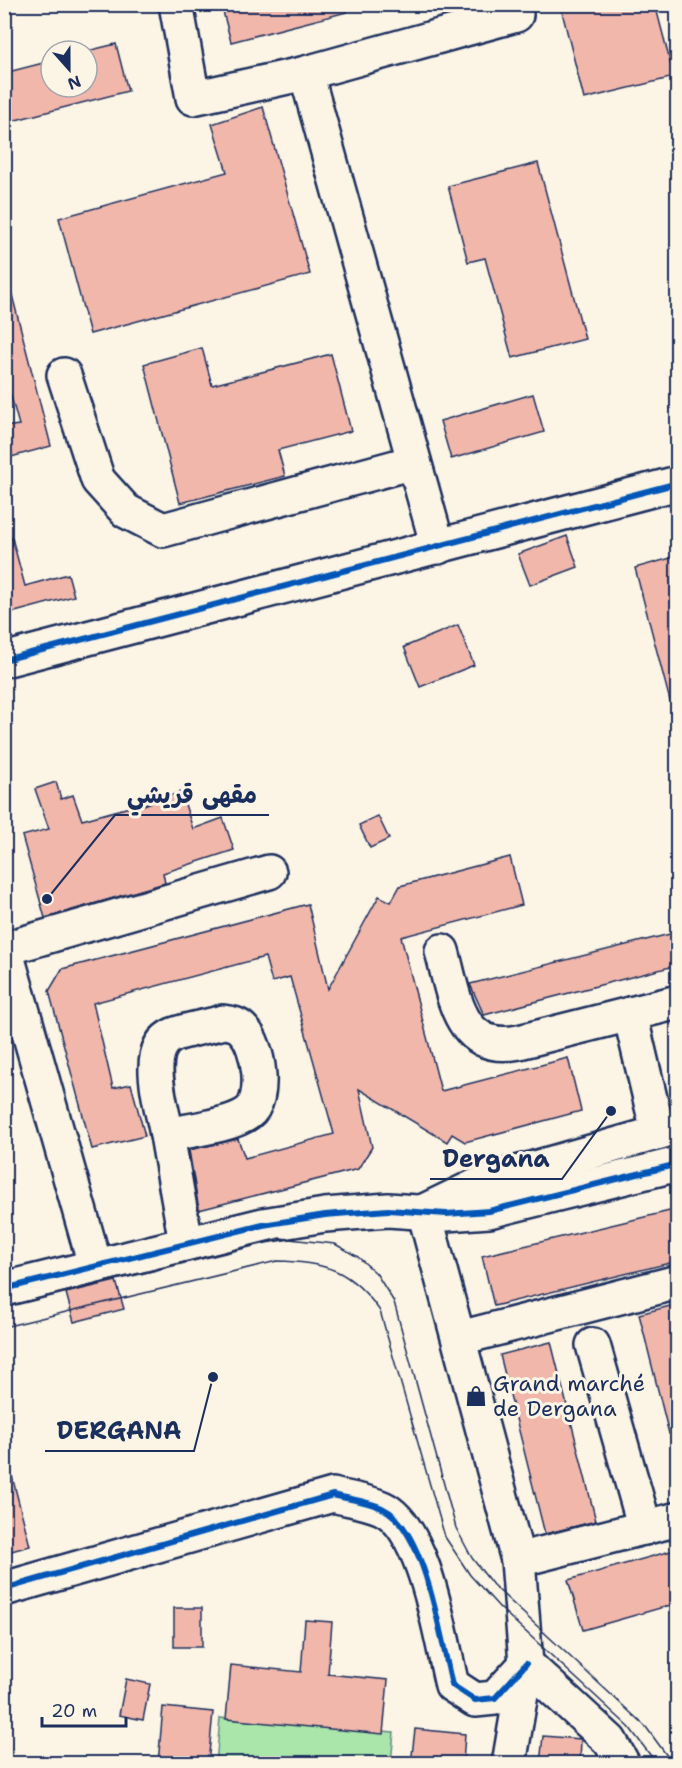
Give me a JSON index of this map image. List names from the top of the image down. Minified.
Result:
{"places":{"other":["مقهى قريشي","Dergana","DERGANA"],"shop":["Grand marché de Dergana"]},"scale_bar":"20 m","north":"bottom"}
